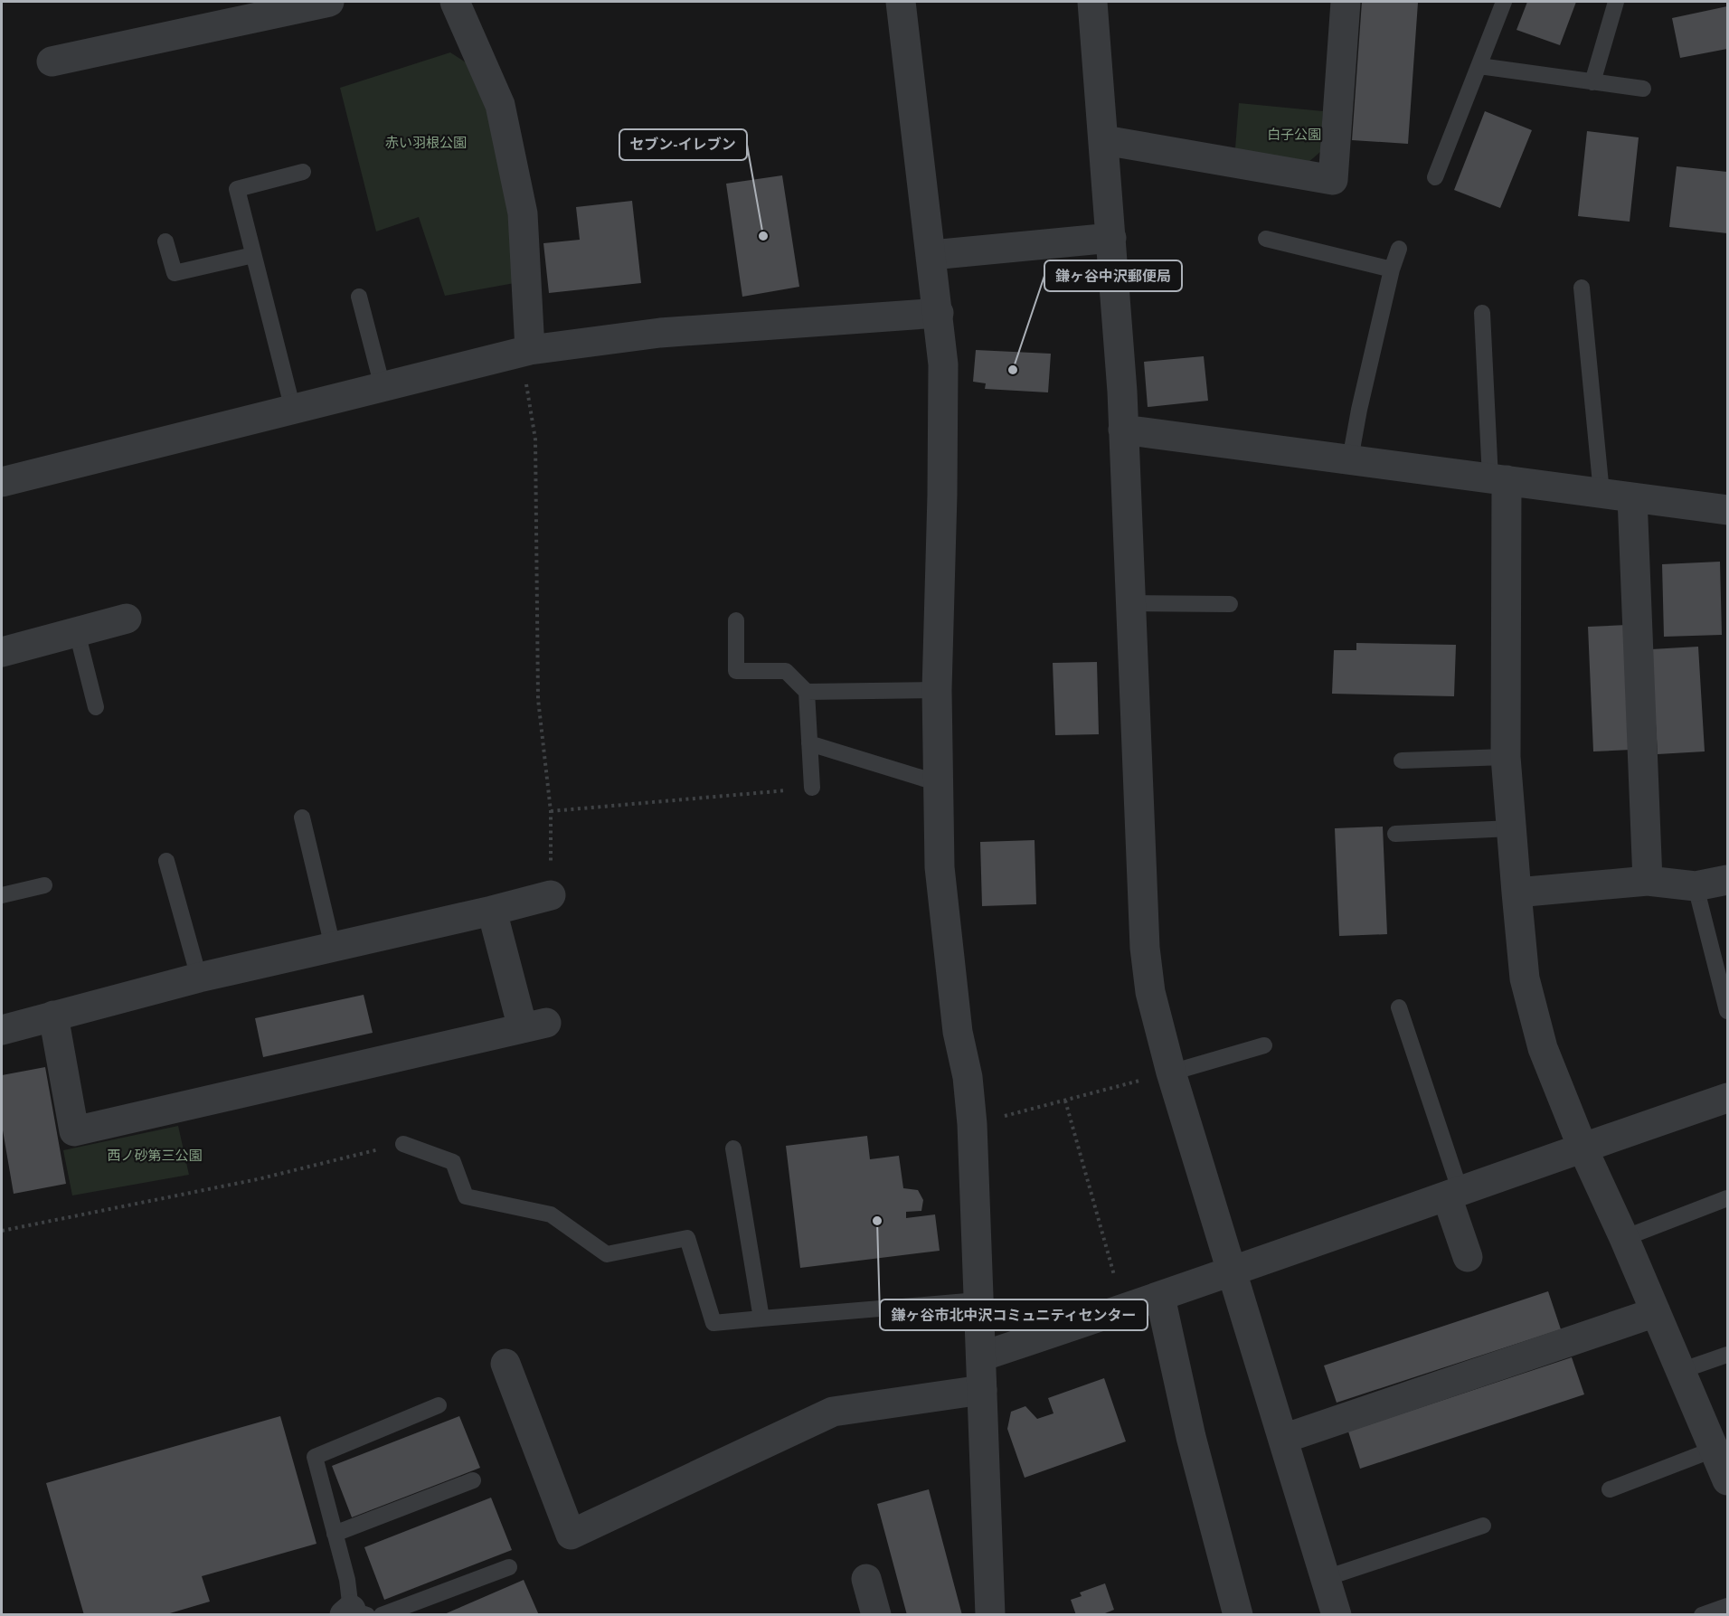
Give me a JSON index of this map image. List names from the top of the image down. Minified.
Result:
{"parks":["白子公園","赤い羽根公園","西ノ砂第三公園"],"places":["セブン-イレブン","鎌ヶ谷中沢郵便局","鎌ヶ谷市北中沢コミュニティセンター"]}
